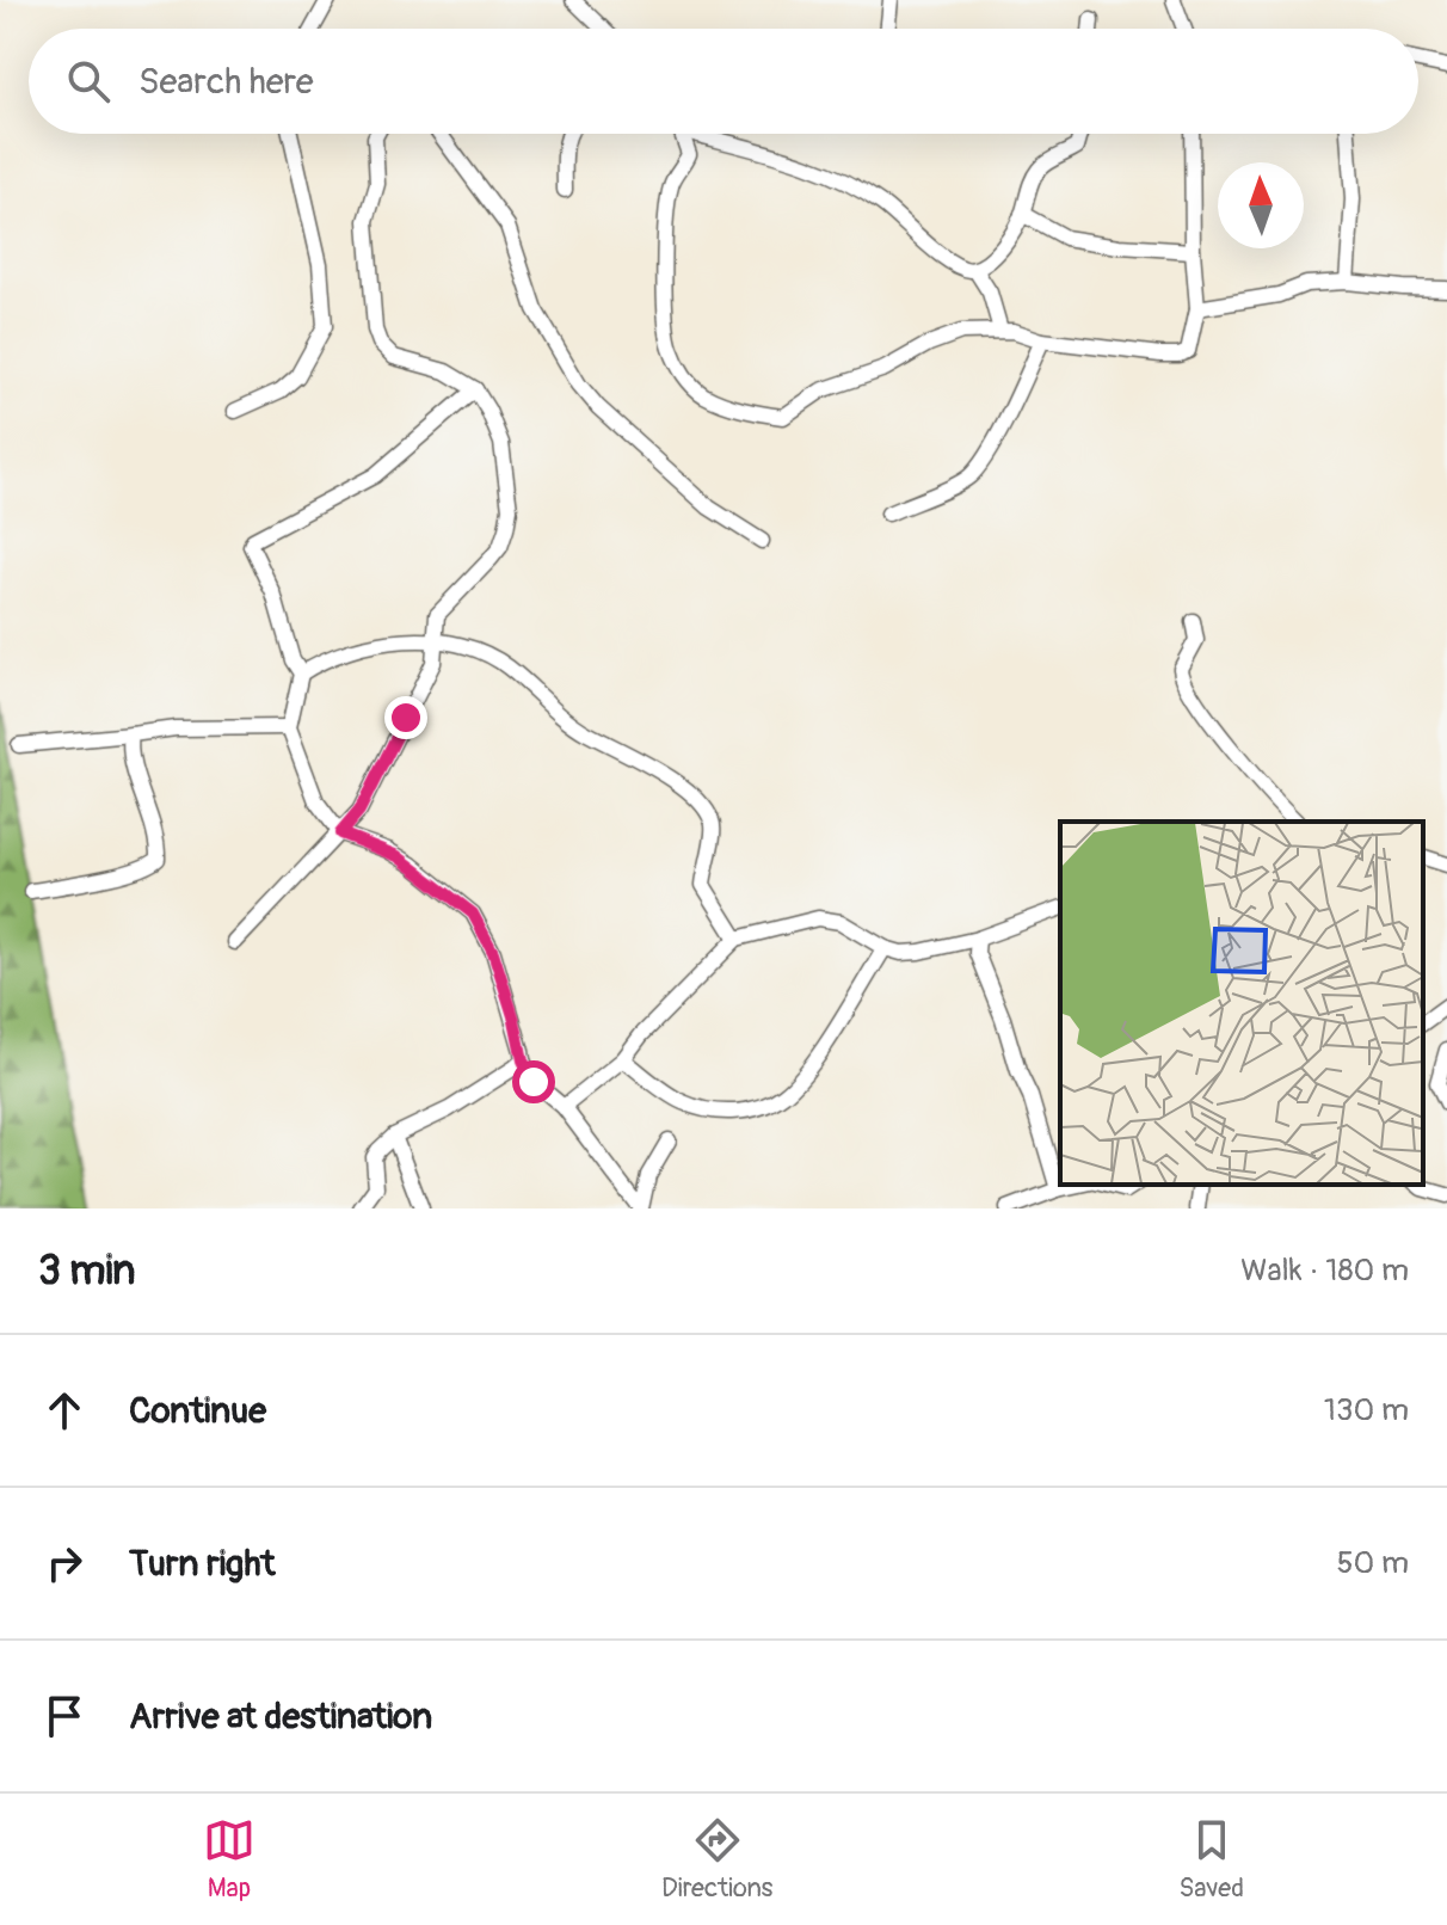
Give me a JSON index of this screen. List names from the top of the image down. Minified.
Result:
{"north":"top","page":{"search":"Search here","heading":["3 min","Walk · 180 m"],"list":[["Continue","130 m"],["Turn right","50 m"],"Arrive at destination"],"nav":["Map","Directions","Saved"]}}
